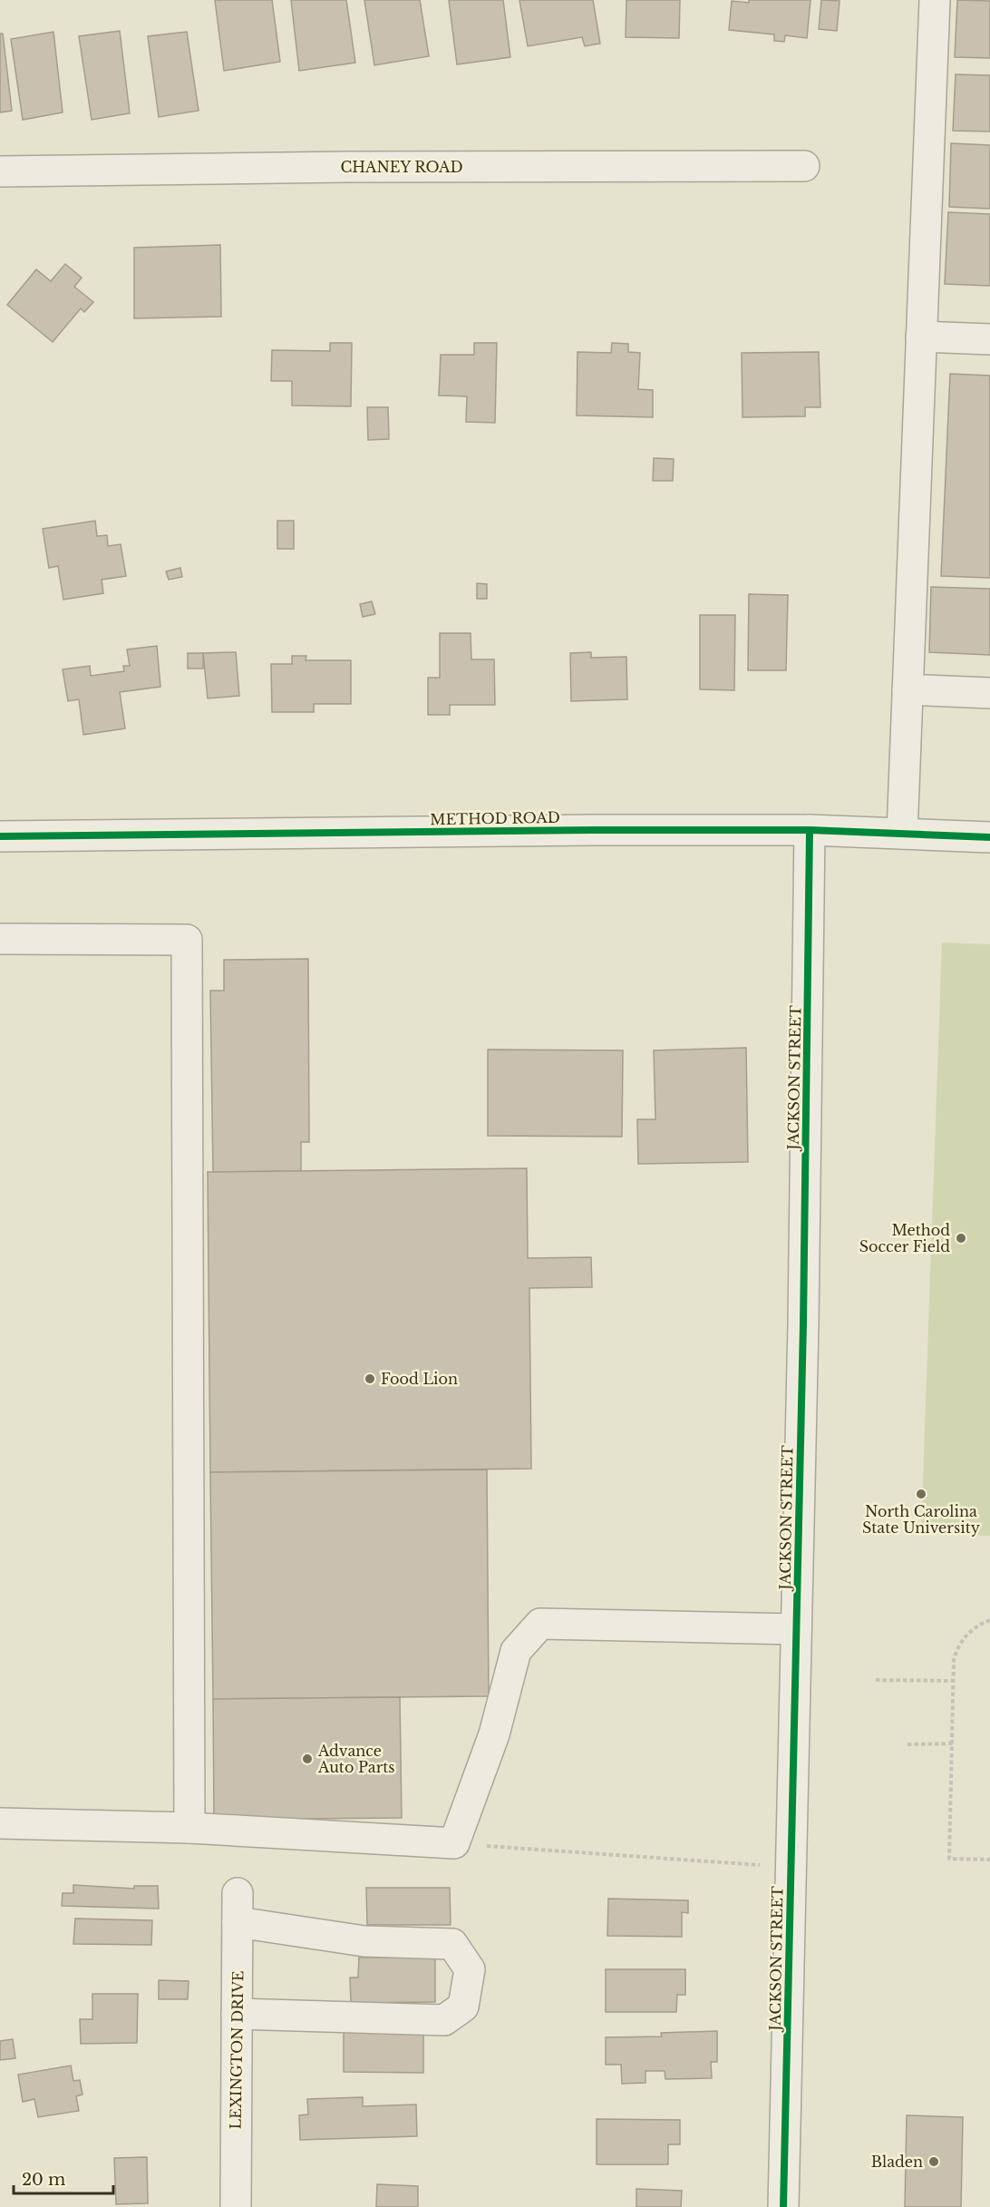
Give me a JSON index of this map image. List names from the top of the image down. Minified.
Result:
{"streets":{"street":["CHANEY ROAD","METHOD ROAD","JACKSON STREET","LEXINGTON DRIVE"]},"crossings":[["METHOD ROAD","JACKSON STREET"]],"places":["Method Soccer Field","Food Lion","North Carolina State University","Advance Auto Parts","Bladen"],"scale_bar":"20 m"}
